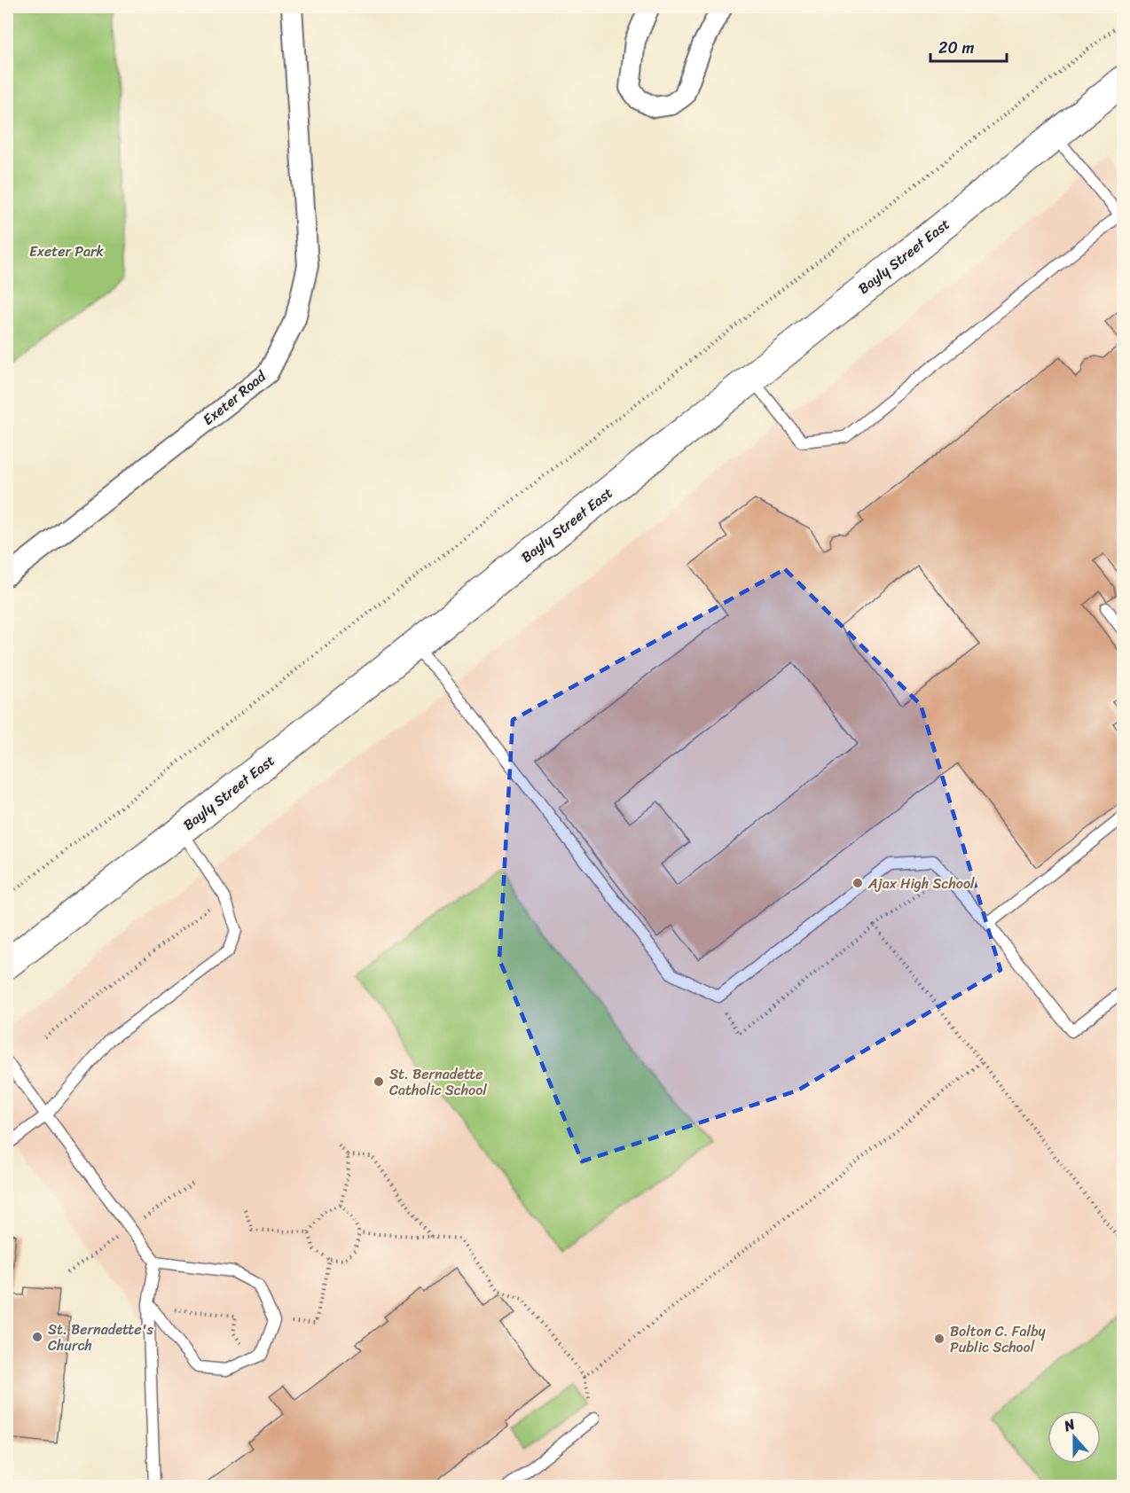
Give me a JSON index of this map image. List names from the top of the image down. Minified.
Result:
{"streets":{"main road":["Bayly Street East"],"street":["Exeter Road"]},"parks":["Exeter Park"],"places":["Ajax High School","St. Bernadette Catholic School","St. Bernadette's Church","Bolton C. Falby Public School"],"scale_bar":"20 m","north":"top"}
